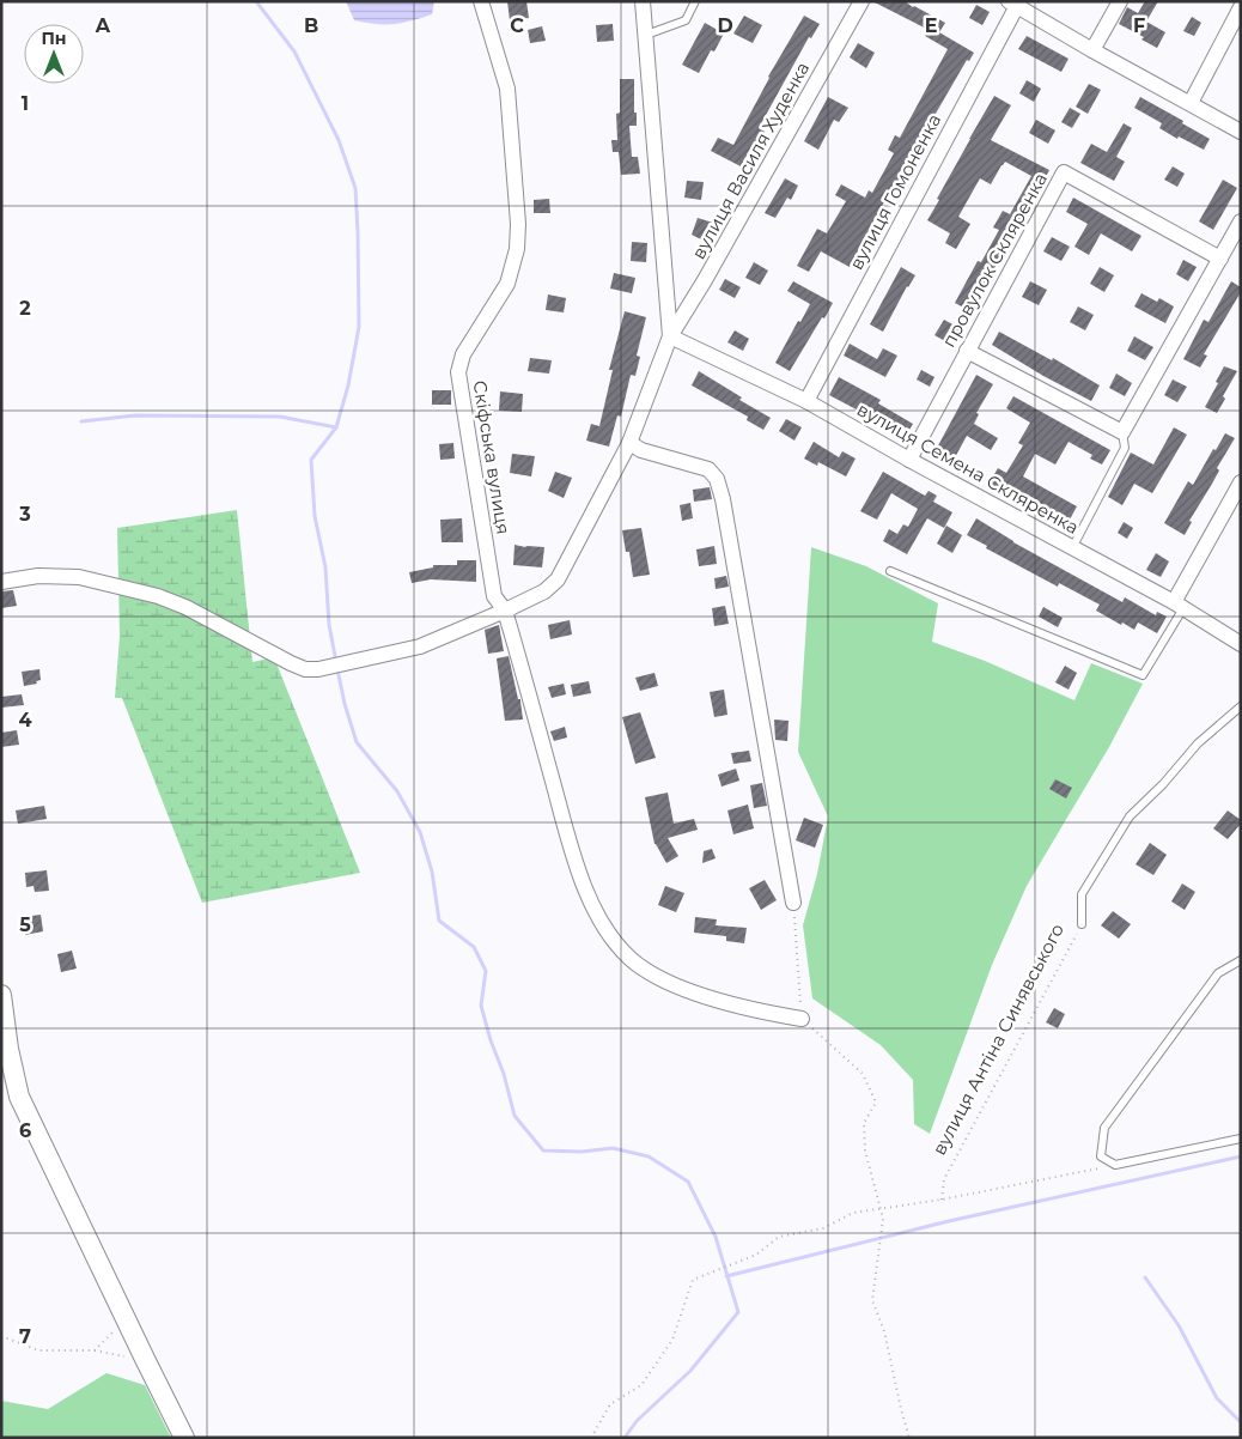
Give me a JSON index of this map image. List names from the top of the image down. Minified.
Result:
{"streets":{"street":["вулиця Василя Худенка","вулиця Гомоненка","провулок Скляренка","Скіфська вулиця","вулиця Семена Скляренка"],"lane":["вулиця Антіна Синявського"]},"crossings":[["вулиця Василя Худенка","вулиця Семена Скляренка"],["вулиця Гомоненка","вулиця Семена Скляренка"],["провулок Скляренка","вулиця Семена Скляренка"]],"north":"top","grid":{"columns":["A","B","C","D","E","F"],"rows":["1","2","3","4","5","6","7"]}}
